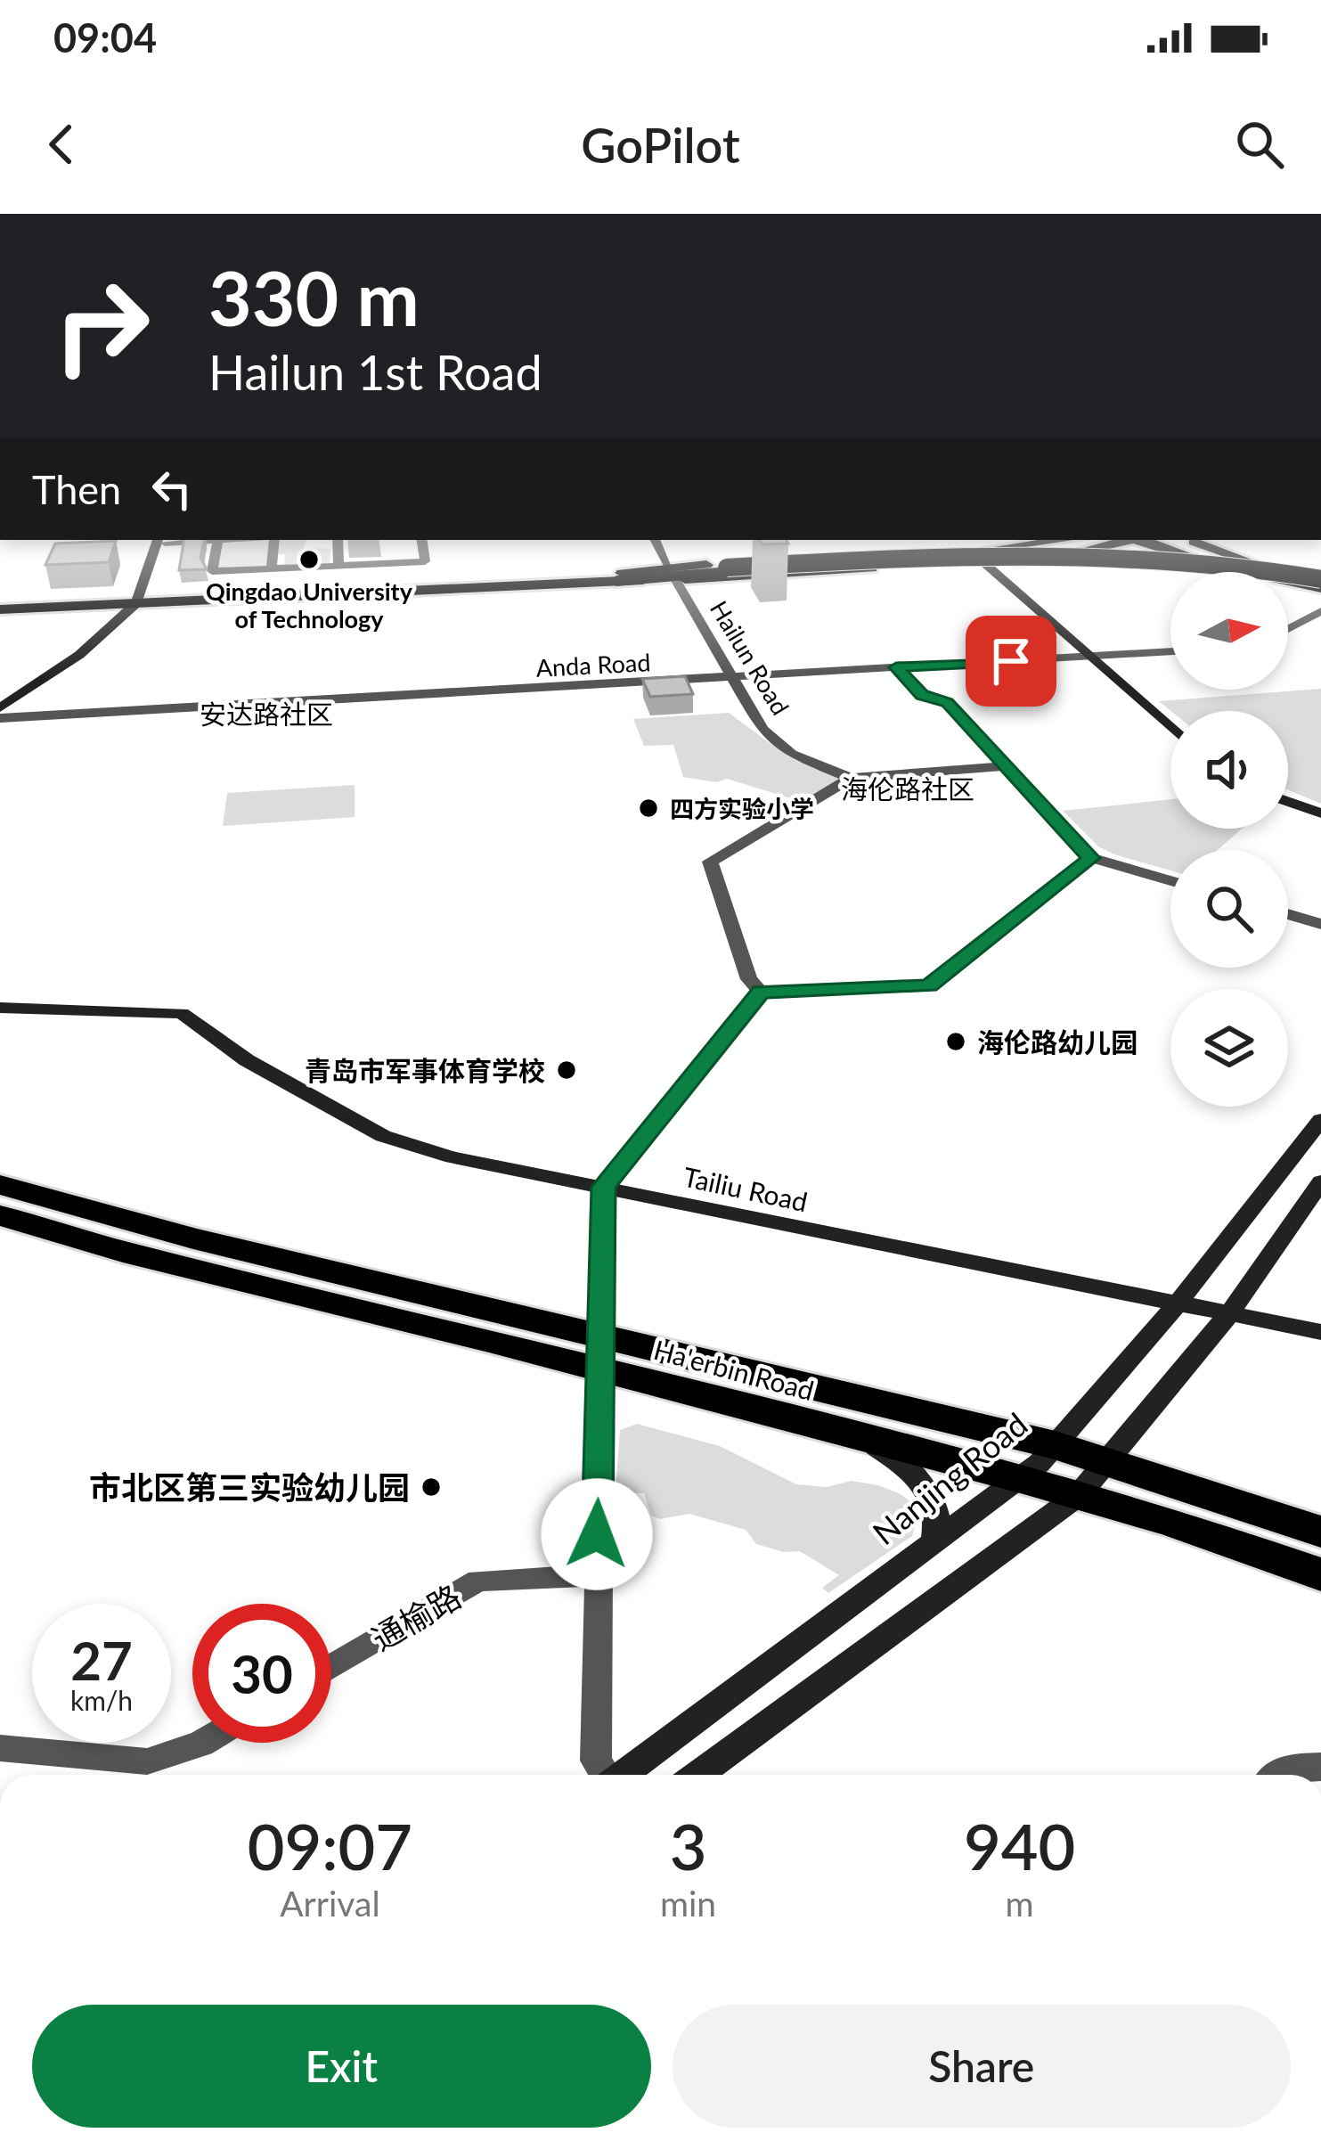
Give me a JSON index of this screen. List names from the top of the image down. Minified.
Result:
{"streets":{"highway":["Ha'erbin Road"],"main road":["Tailiu Road","Nanjing Road"],"street":["Hailun Road","Anda Road","通榆路"]},"crossings":[["Hailun Road","Anda Road"],["Tailiu Road","Nanjing Road"],["Ha'erbin Road","Nanjing Road"]],"districts":["安达路社区","海伦路社区"],"places":["Qingdao University of Technology","四方实验小学","海伦路幼儿园","青岛市军事体育学校","市北区第三实验幼儿园"],"north":"right","page":{"status":"09:04","header":"GoPilot","turn":["330 m","Hailun 1st Road"],"then":"Then","speed":"27 km/h","limit":"30","eta":["09:07","Arrival","3","min","940","m"],"buttons":["Exit","Share"]}}
